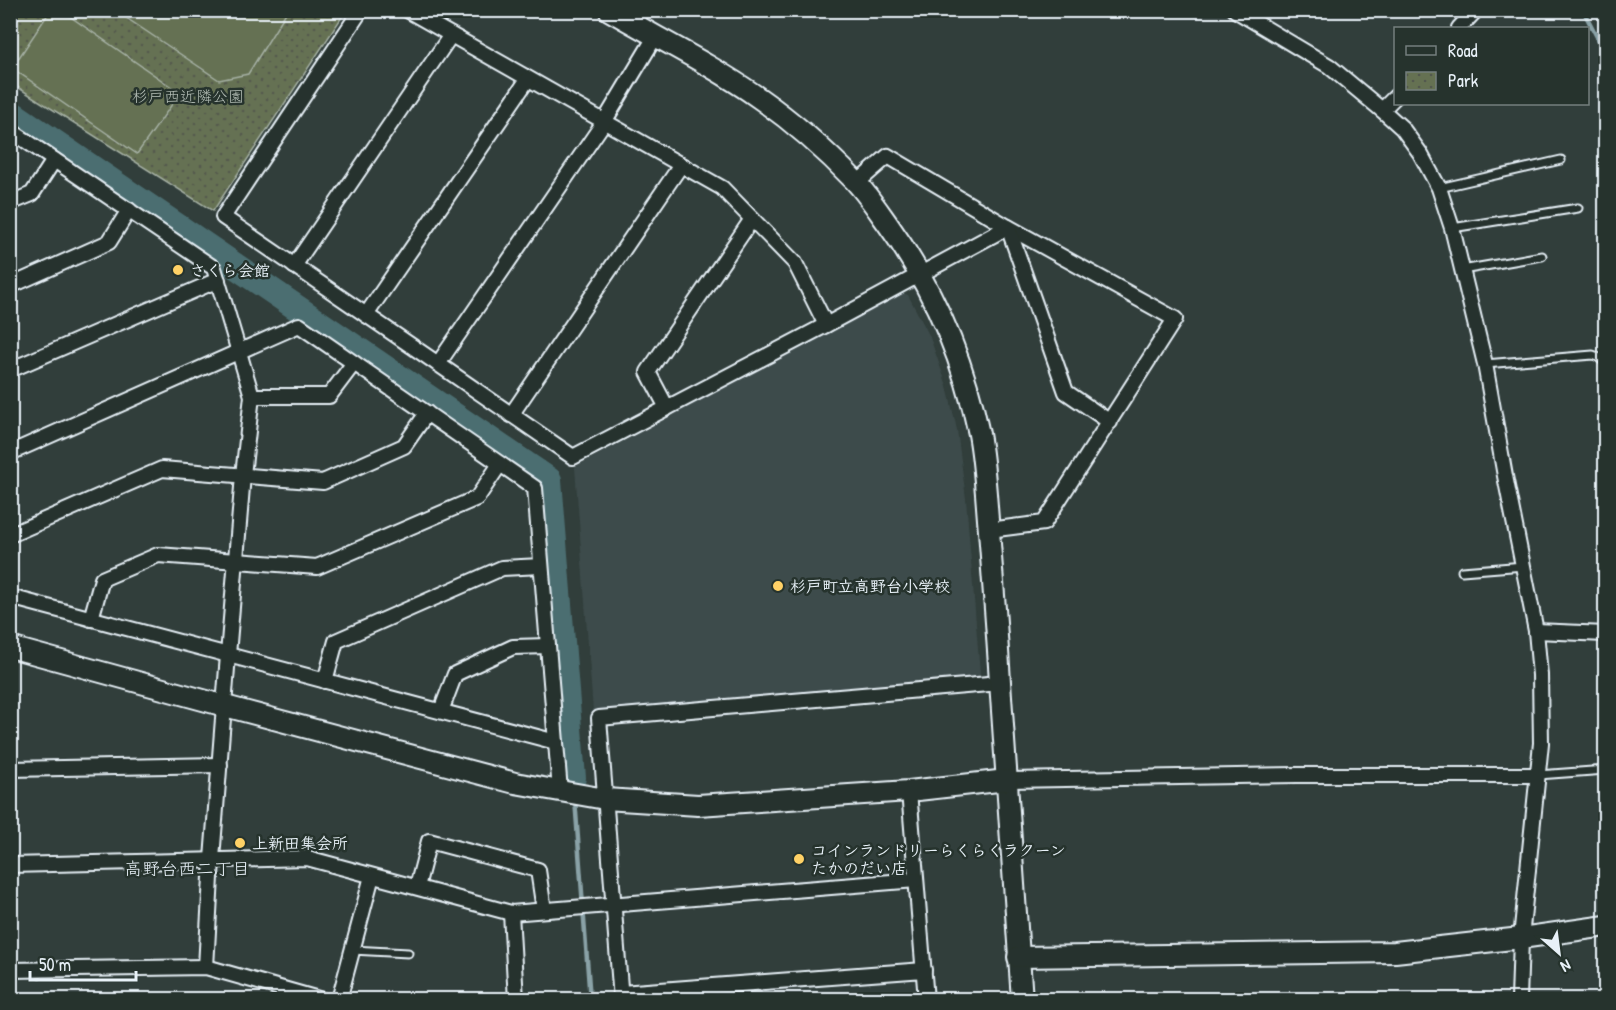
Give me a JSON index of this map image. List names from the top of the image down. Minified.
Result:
{"districts":["高野台西二丁目"],"parks":["杉戸西近隣公園"],"places":["さくら会館","杉戸町立高野台小学校","上新田集会所","コインランドリーらくらくラクーン たかのだい店"],"legend":["Road","Park"],"scale_bar":"50 m","north":"bottom right"}
